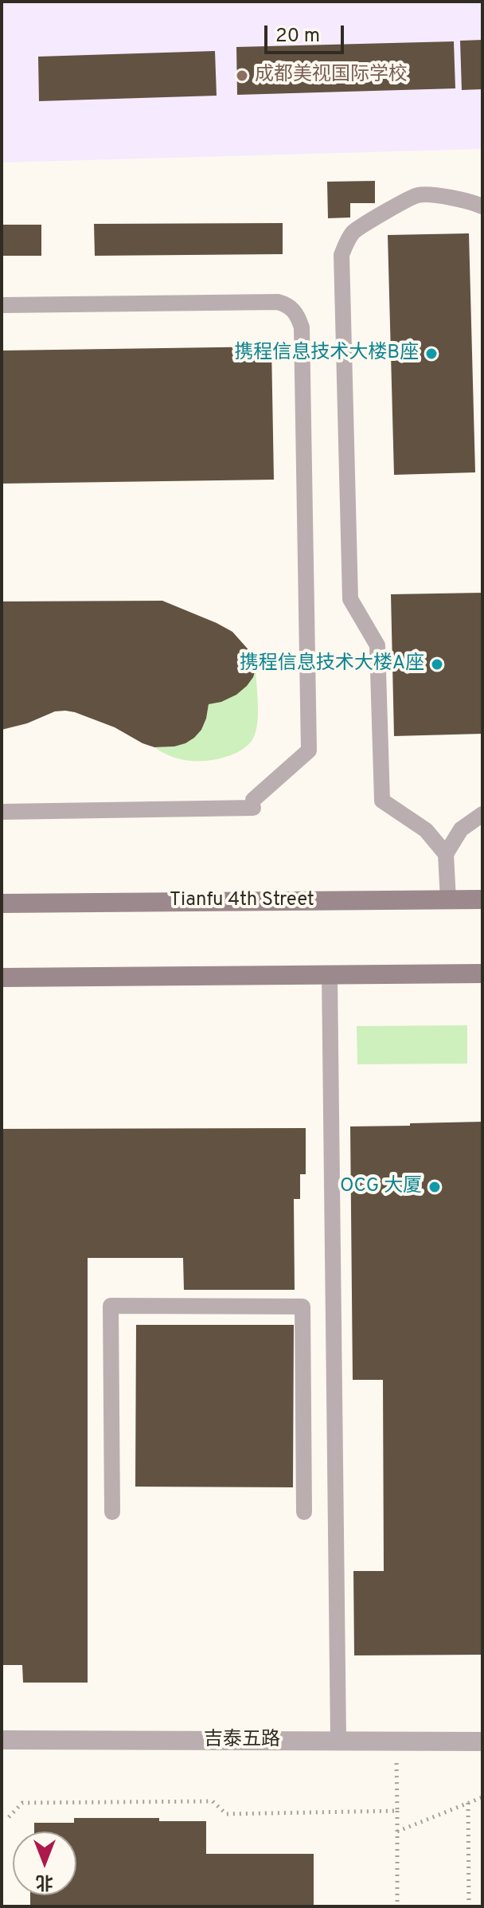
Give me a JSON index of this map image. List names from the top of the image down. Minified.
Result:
{"streets":{"main road":["Tianfu 4th Street"],"street":["吉泰五路"]},"places":["成都美视国际学校","携程信息技术大楼B座","携程信息技术大楼A座","OCG 大厦"],"scale_bar":"20 m","north":"bottom"}
